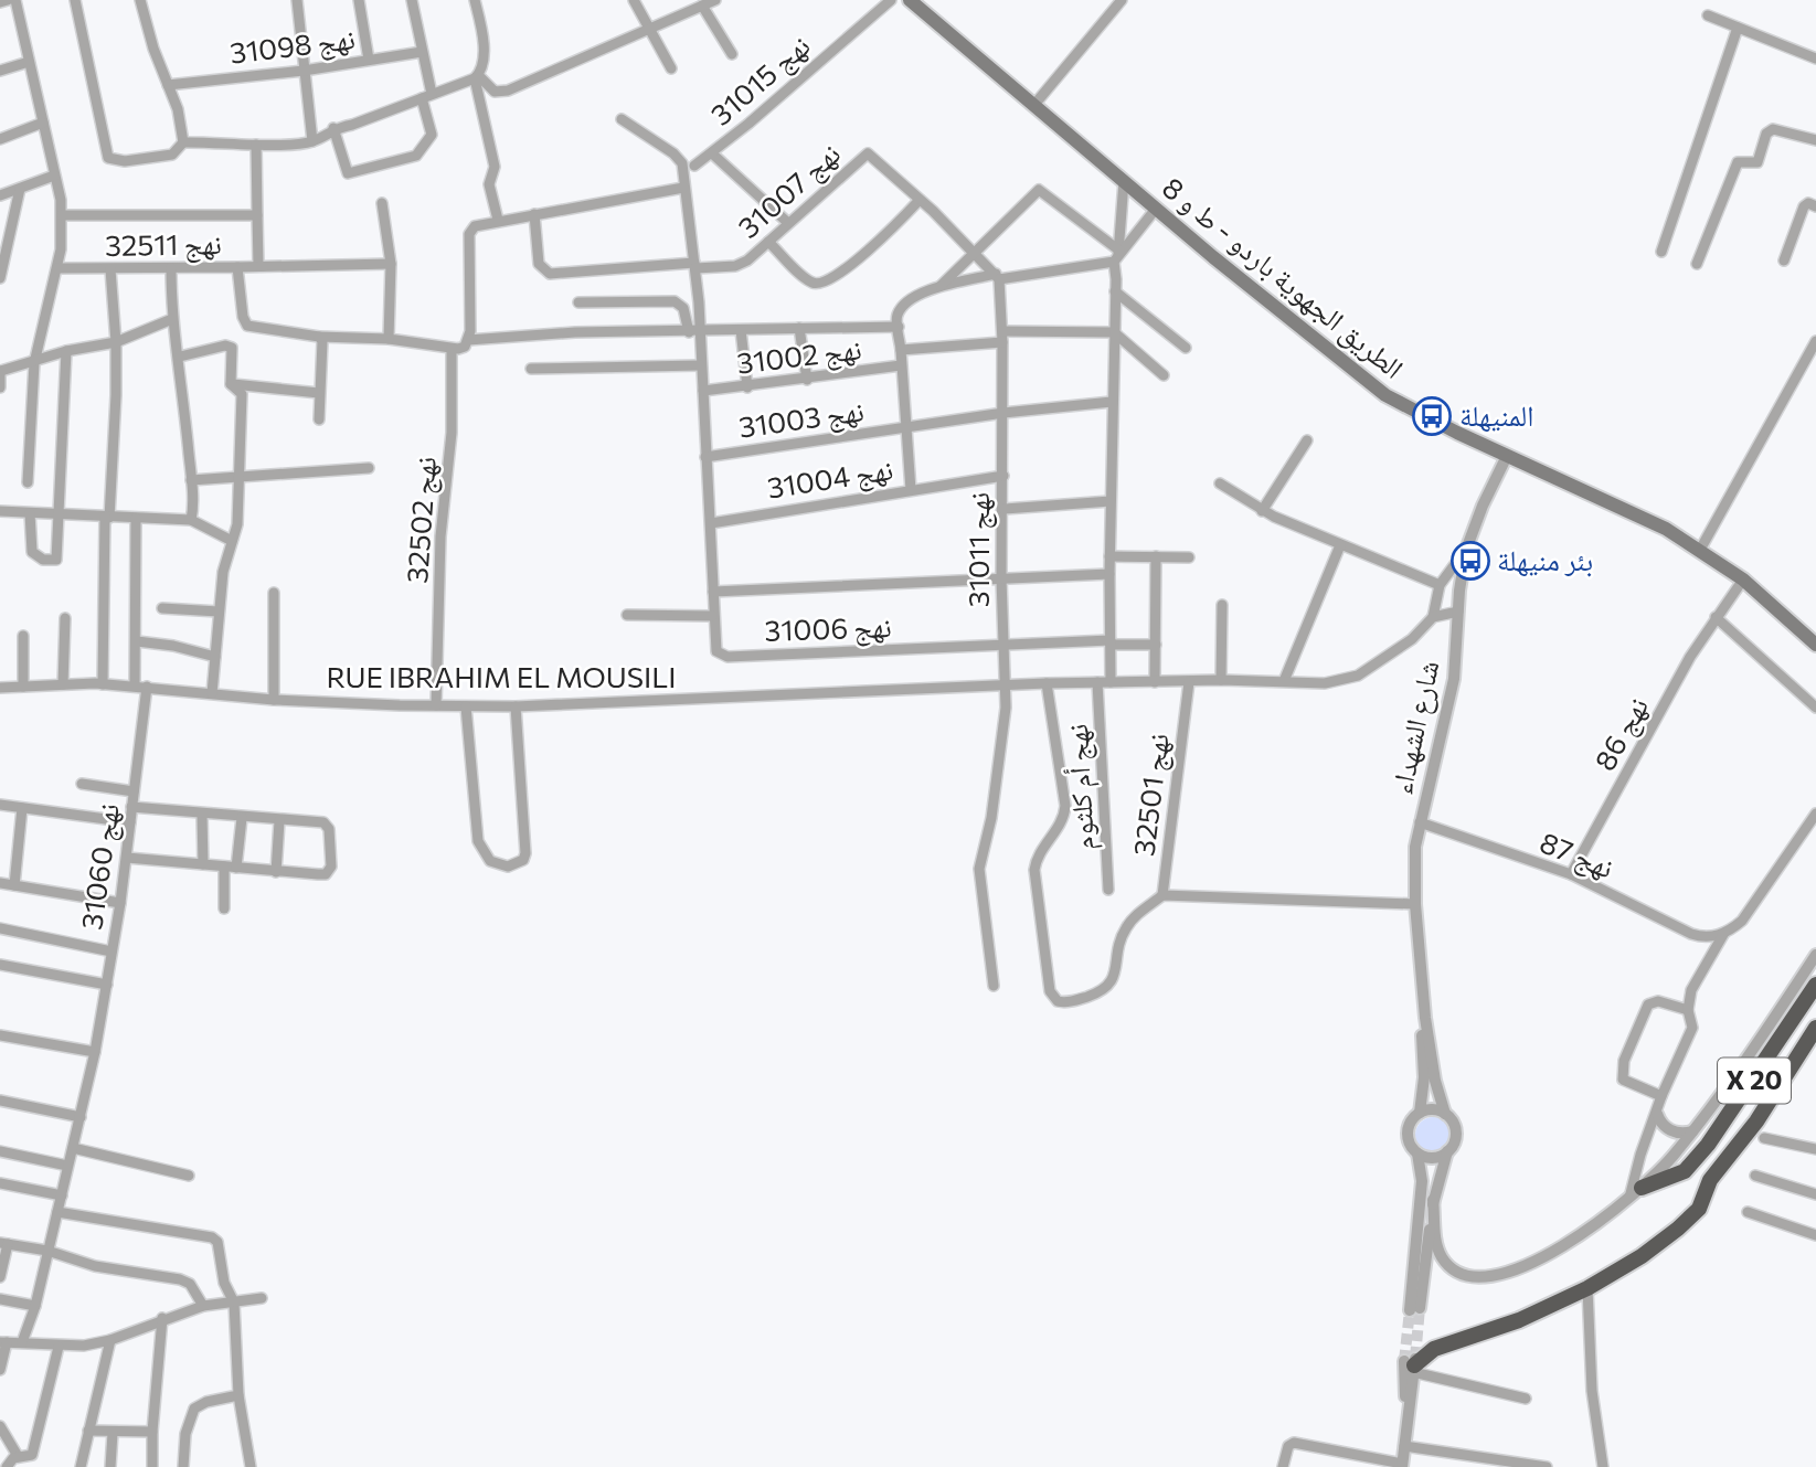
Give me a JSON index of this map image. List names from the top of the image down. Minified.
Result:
{"streets":{"highway":["X 20"],"main road":["الطريق الجهوية باردو - ط و 8"],"street":["نهج 31098","نهج 31015","نهج 31007","نهج 32511","نهج 31002","نهج 31003","نهج 31004","نهج 32502","نهج 31011","نهج 31006","RUE IBRAHIM EL MOUSILI","شارع الشهداء","نهج 86","نهج أم كلثوم","نهج 32501","نهج 87","نهج 31060"]},"crossings":[["نهج 31007","نهج 31002"],["نهج 31007","نهج 31003"],["نهج 31007","نهج 31004"],["نهج 31007","نهج 31006"],["الطريق الجهوية باردو - ط و 8","شارع الشهداء"],["الطريق الجهوية باردو - ط و 8","نهج 86"],["نهج 31003","نهج 31011"],["نهج 31004","نهج 31011"],["نهج 31004","نهج 31006"],["نهج 32502","RUE IBRAHIM EL MOUSILI"],["نهج 31011","نهج 31006"],["نهج 31011","RUE IBRAHIM EL MOUSILI"],["RUE IBRAHIM EL MOUSILI","نهج أم كلثوم"],["RUE IBRAHIM EL MOUSILI","نهج 32501"],["RUE IBRAHIM EL MOUSILI","نهج 31060"],["شارع الشهداء","نهج 87"],["نهج 86","نهج 87"]],"places":{"bus stop":["المنيهلة","بئر منيهلة"]}}
